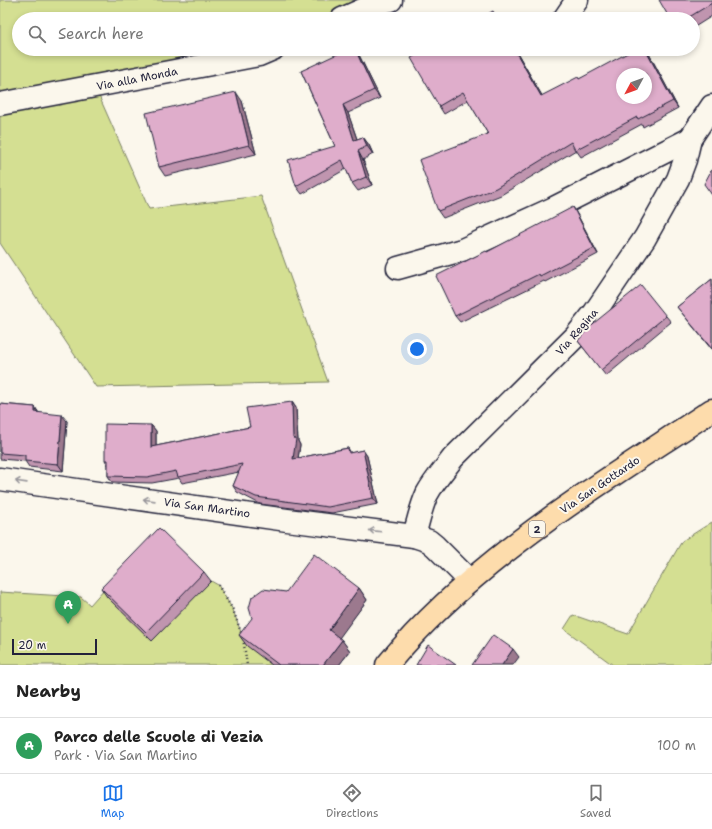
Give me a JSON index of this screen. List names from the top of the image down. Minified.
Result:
{"streets":{"main road":["Via San Gottardo","2"],"street":["Via alla Monda","Via Regina","Via San Martino"]},"crossings":[["Via Regina","Via San Martino"],["Via San Gottardo","Via San Martino"]],"one_way":["Via San Martino"],"scale_bar":"20 m","north":"bottom left","page":{"search":"Search here","pins":"A","scale":"20 m","heading":"Nearby","list":[{"mark":"A","name":"Parco delle Scuole di Vezia","note":"Park · Via San Martino","value":"100 m"}],"nav":["Map","Directions","Saved"]}}
